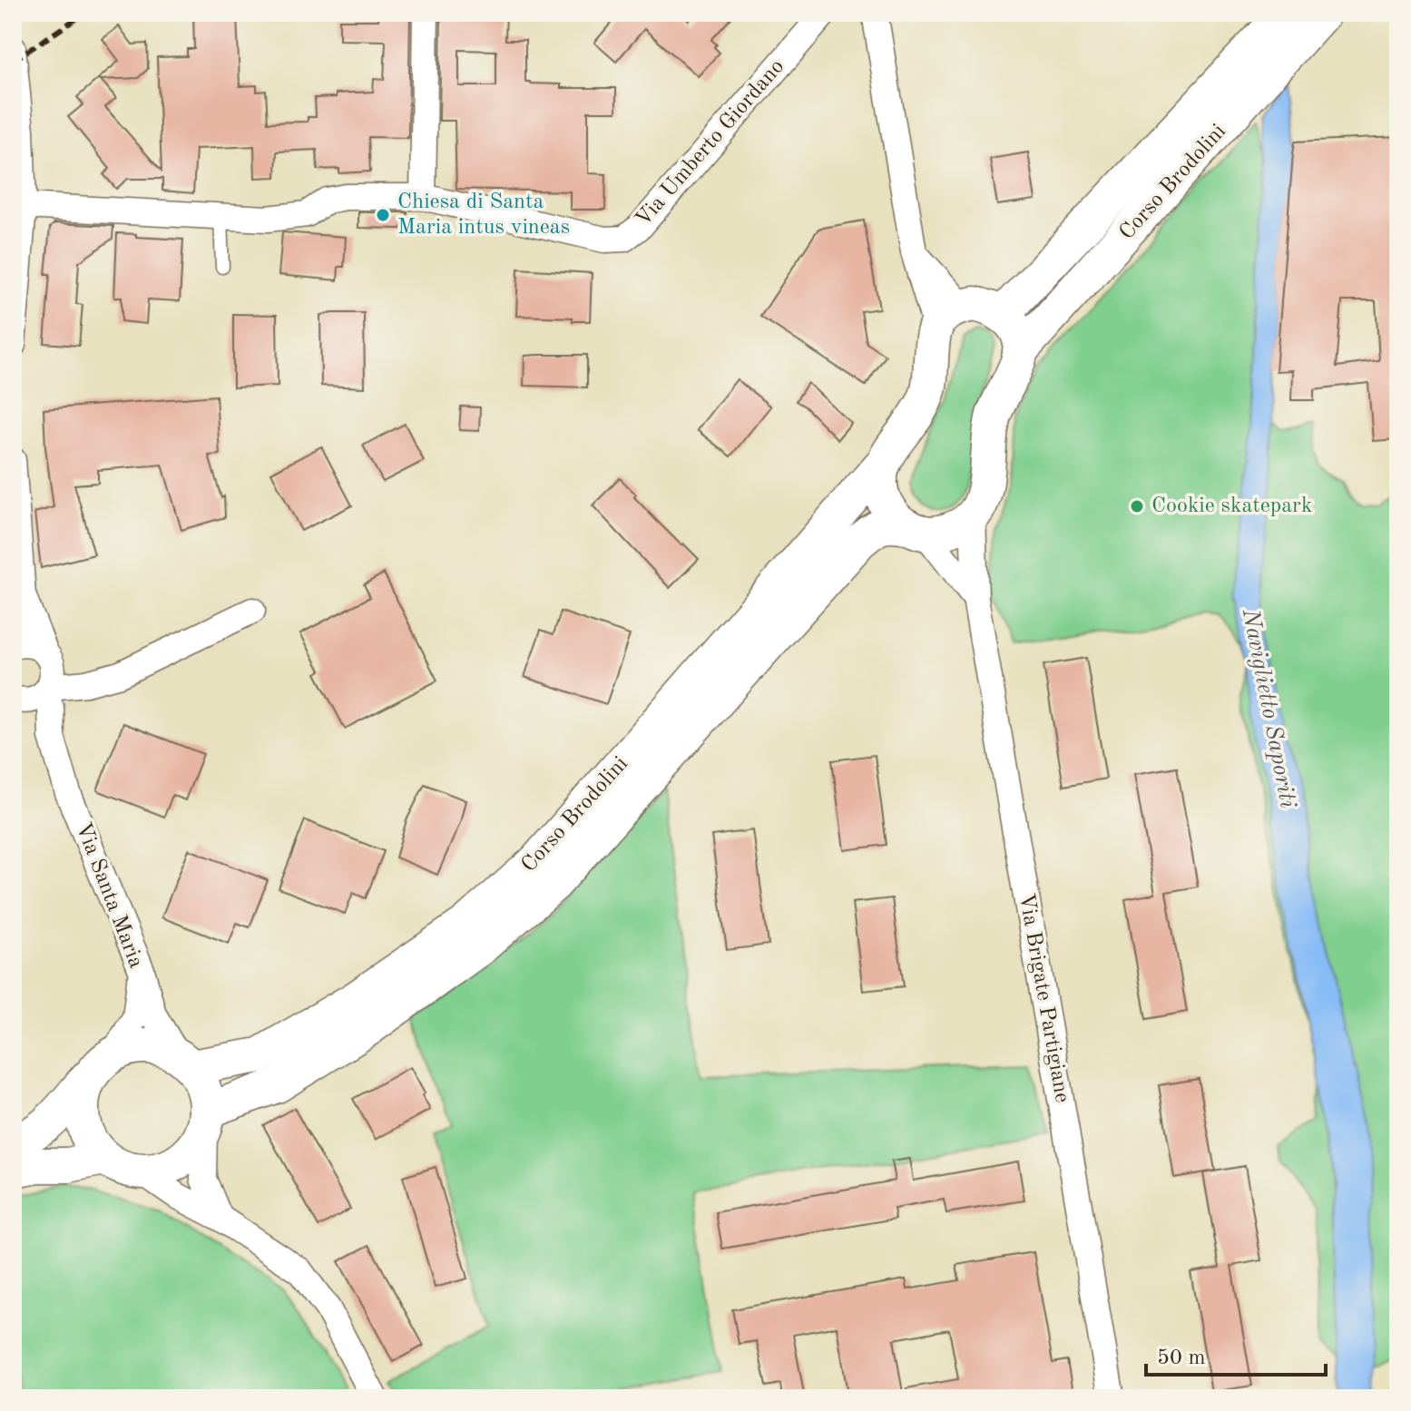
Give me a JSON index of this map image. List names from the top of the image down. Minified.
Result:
{"streets":{"main road":["Corso Brodolini"],"street":["Via Umberto Giordano","Via Santa Maria","Via Brigate Partigiane"]},"crossings":[["Corso Brodolini","Via Santa Maria"],["Corso Brodolini","Via Brigate Partigiane"]],"water":["Naviglietto Saporiti"],"places":["Chiesa di Santa Maria intus vineas","Cookie skatepark"],"scale_bar":"50 m"}
